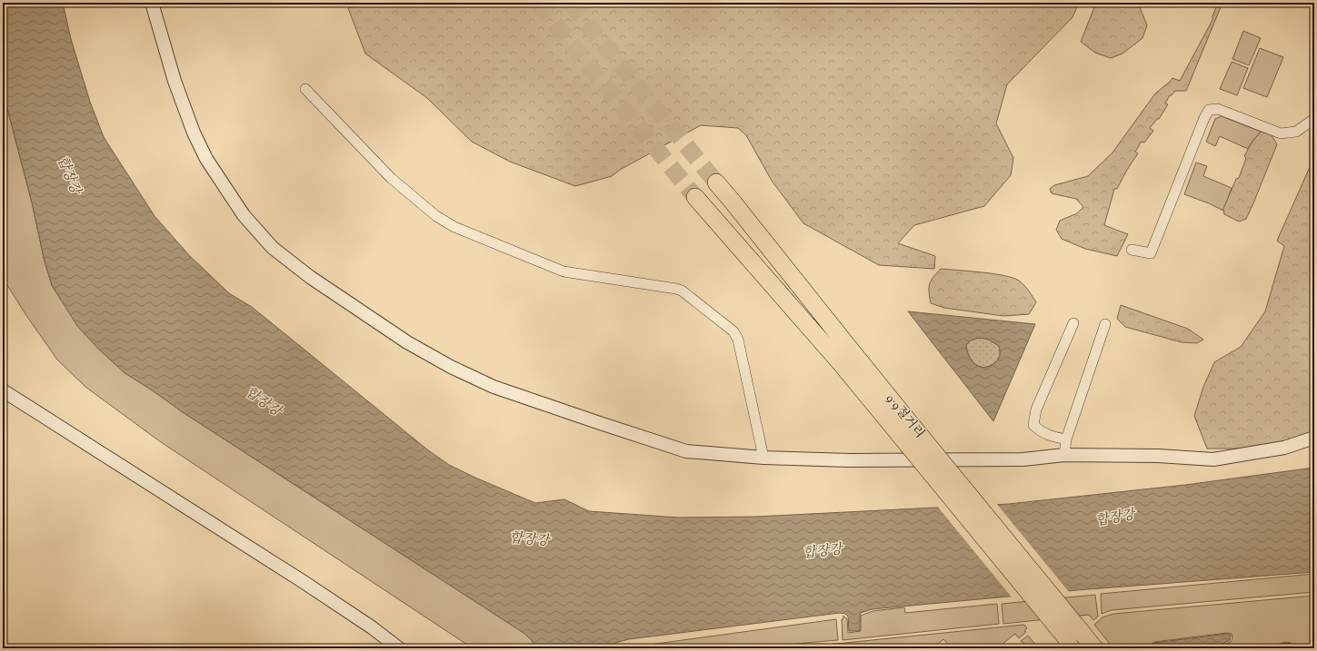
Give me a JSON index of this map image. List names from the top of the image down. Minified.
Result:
{"streets":{"highway":["9·9절거리"]},"water":["합장강"]}
